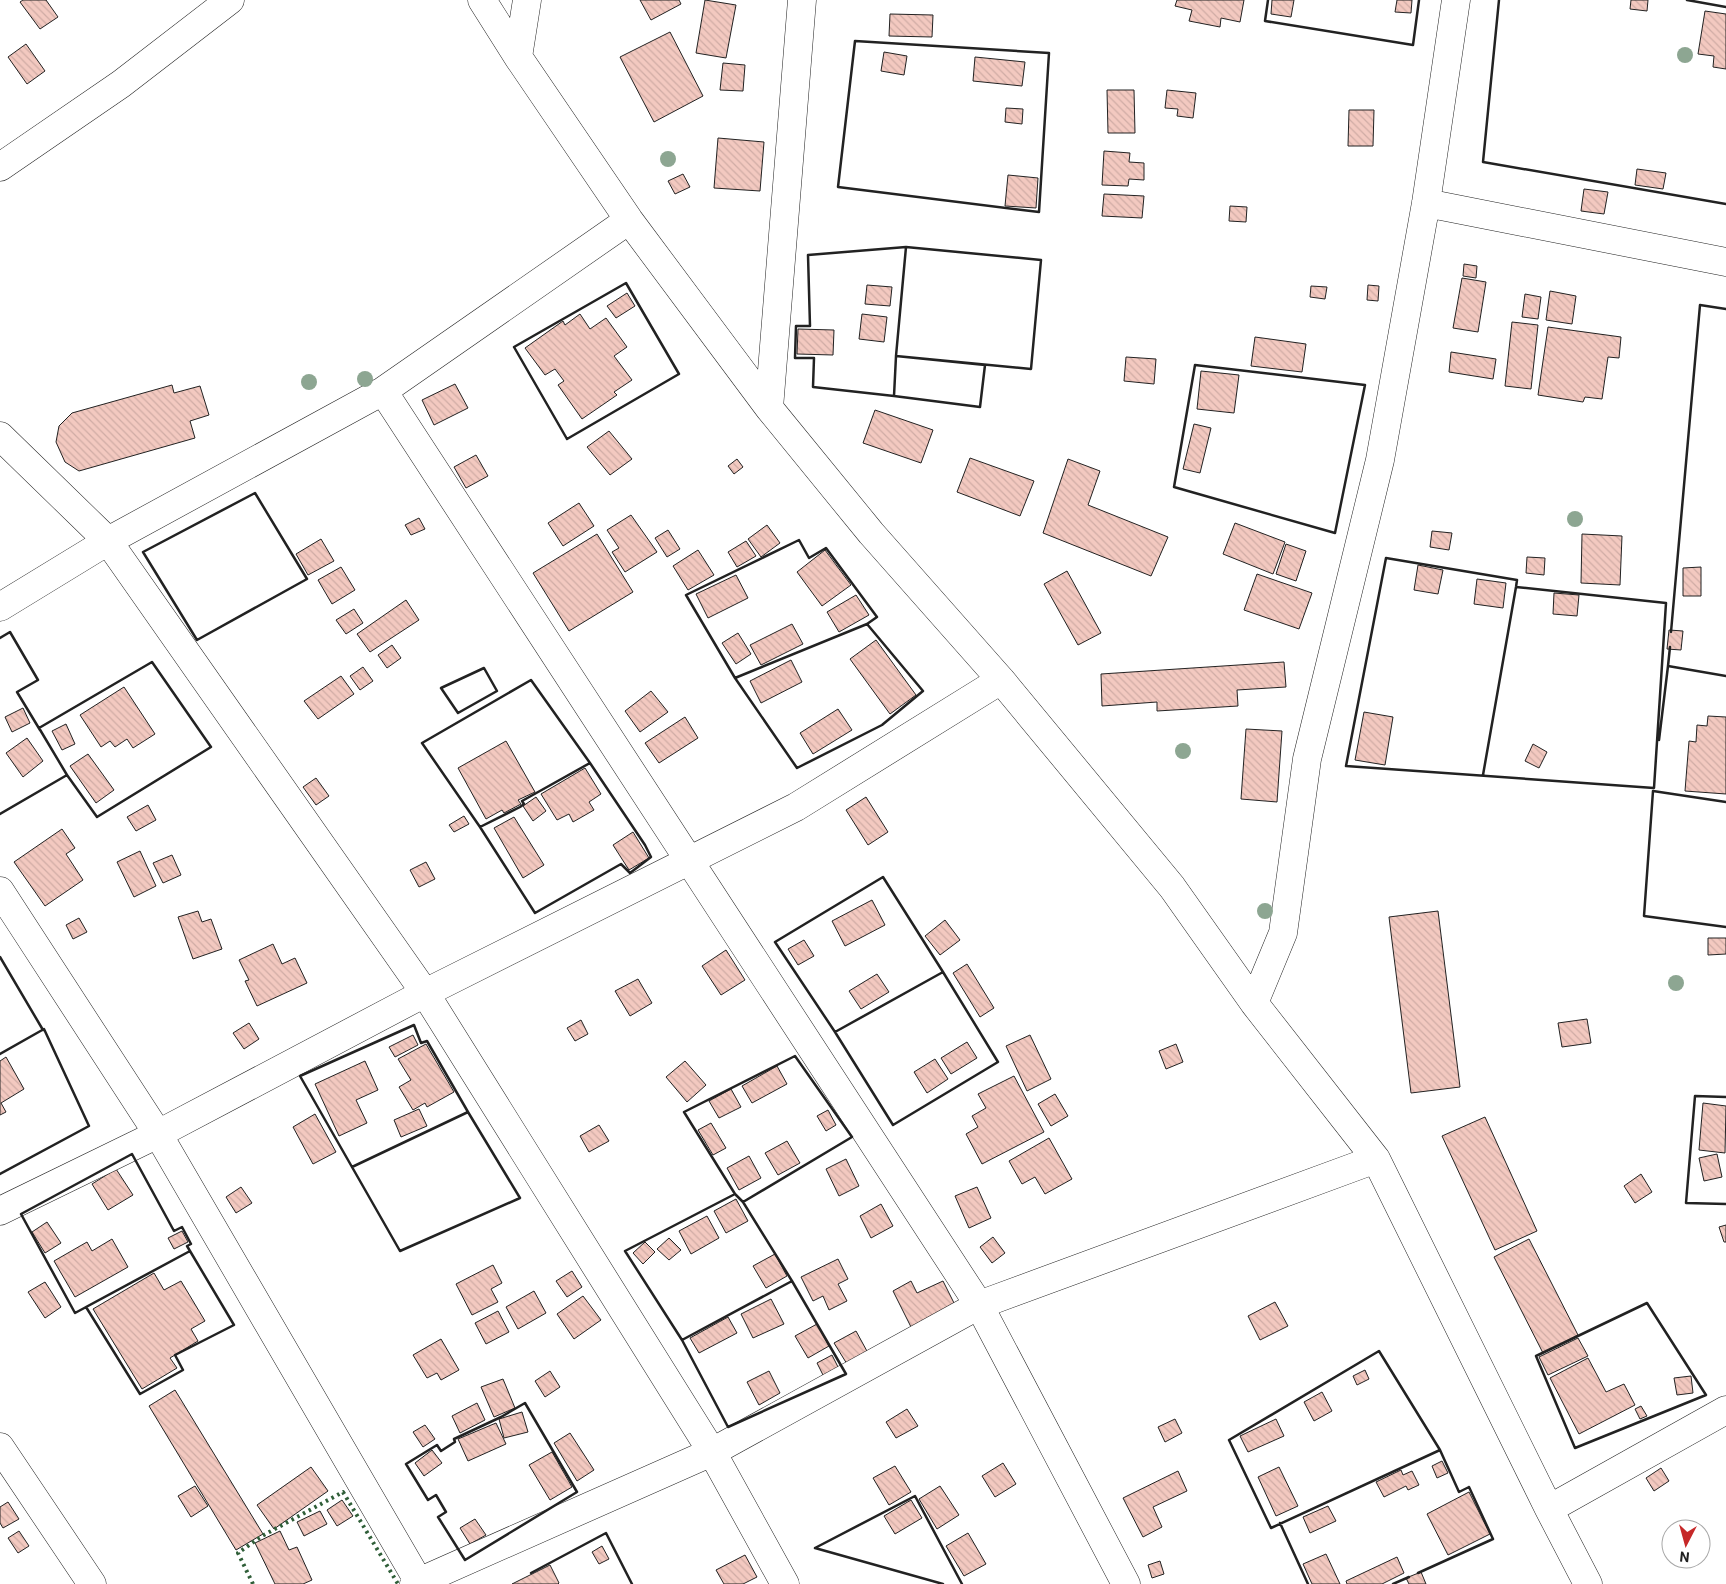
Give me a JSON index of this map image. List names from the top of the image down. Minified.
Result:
{"north":"bottom"}
